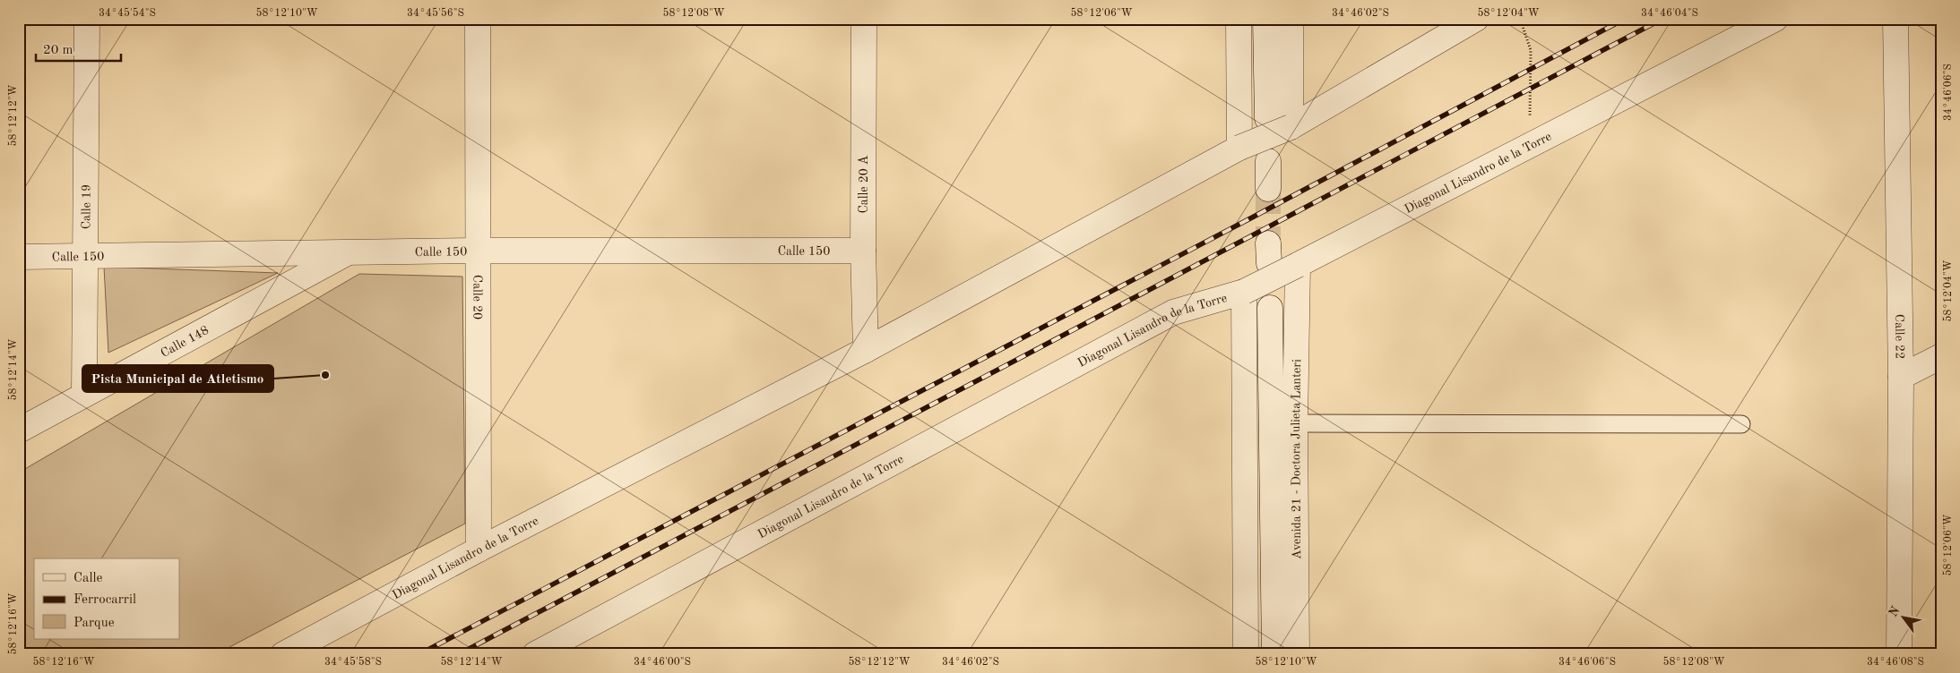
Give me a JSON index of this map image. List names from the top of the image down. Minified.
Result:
{"streets":{"street":["Diagonal Lisandro de la Torre","Calle 20 A","Calle 19","Calle 150","Calle 20","Calle 22","Calle 148","Avenida 21 - Doctora Julieta Lanteri"]},"crossings":[["Diagonal Lisandro de la Torre","Calle 20 A"],["Diagonal Lisandro de la Torre","Calle 20"],["Diagonal Lisandro de la Torre","Avenida 21 - Doctora Julieta Lanteri"],["Calle 20 A","Calle 150"],["Calle 19","Calle 150"],["Calle 19","Calle 148"],["Calle 150","Calle 20"],["Calle 150","Calle 148"]],"places":["Pista Municipal de Atletismo"],"legend":["Calle","Ferrocarril","Parque"],"scale_bar":"20 m","north":"top left","coordinates":["34°45'54\"S","58°12'10\"W","34°45'56\"S","58°12'08\"W","58°12'06\"W","34°46'02\"S","58°12'04\"W","34°46'04\"S","34°46'06\"S","58°12'12\"W","58°12'14\"W","58°12'16\"W","34°45'58\"S","34°46'00\"S","34°46'08\"S"]}
